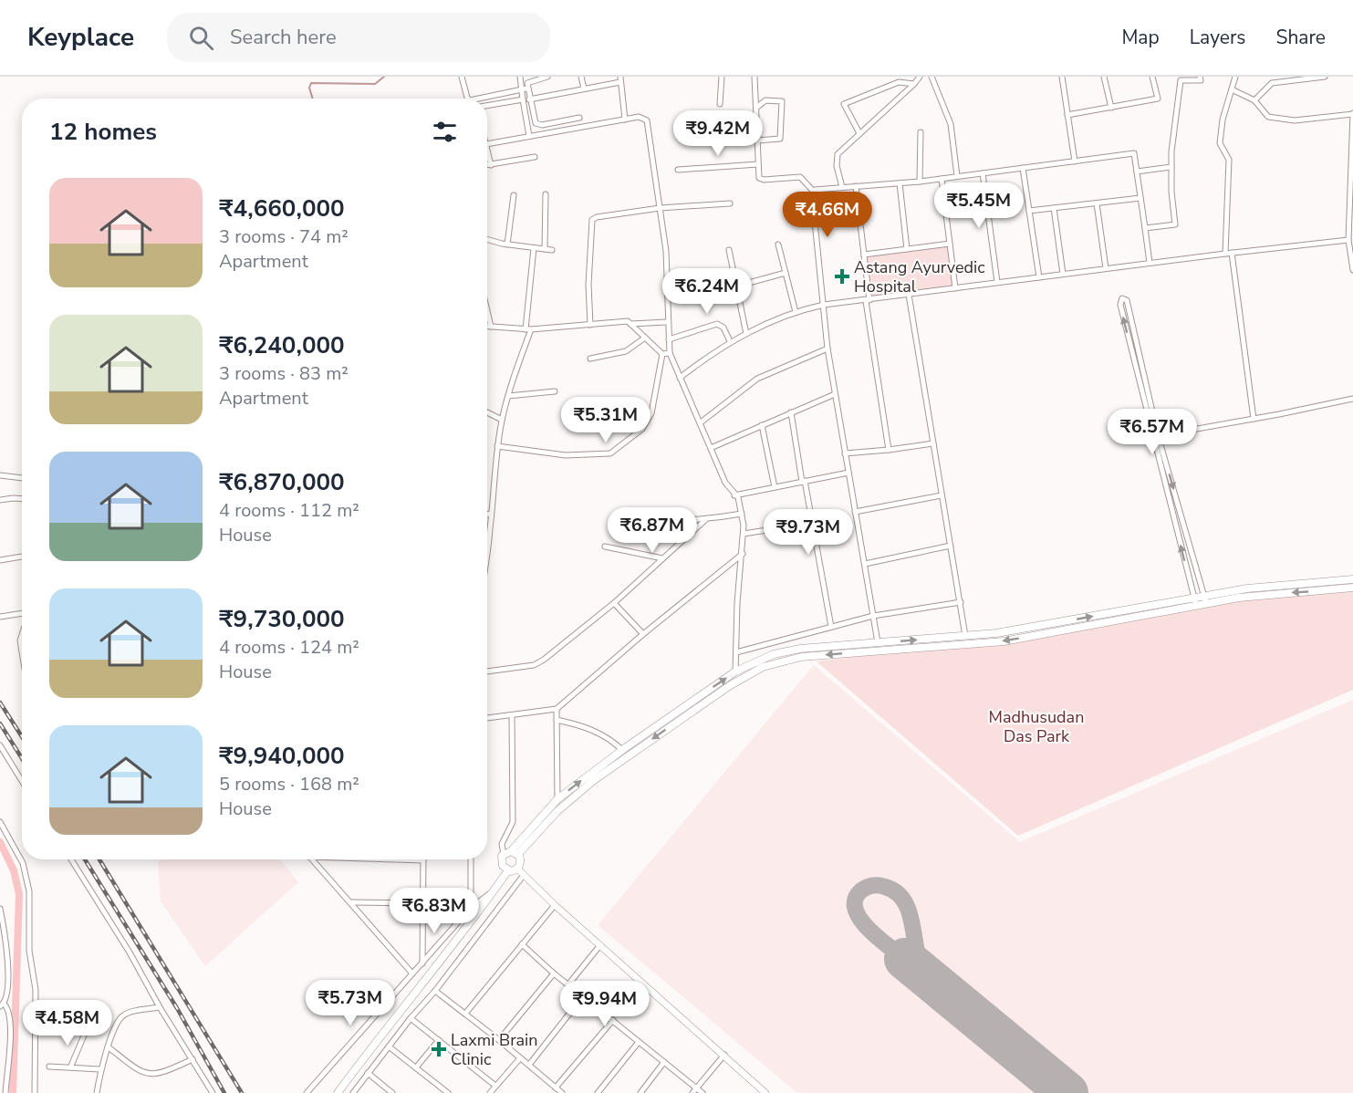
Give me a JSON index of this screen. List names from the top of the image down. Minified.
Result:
{"parks":["Madhusudan Das Park"],"places":{"health":["Astang Ayurvedic Hospital","Laxmi Brain Clinic"]},"page":{"header":"Keyplace","search":"Search here","nav":["Map","Layers","Share"],"heading":"12 homes","price":["₹9.42M","₹5.45M","₹4.66M","₹6.24M","₹5.31M","₹6.57M","₹6.87M","₹9.73M","₹6.83M","₹5.73M","₹9.94M","₹4.58M"],"list":[{"name":"₹4,660,000","note":"3 rooms · 74 m² · Apartment"},{"name":"₹6,240,000","note":"3 rooms · 83 m² · Apartment"},{"name":"₹6,870,000","note":"4 rooms · 112 m² · House"},{"name":"₹9,730,000","note":"4 rooms · 124 m² · House"},{"name":"₹9,940,000","note":"5 rooms · 168 m² · House"}]}}
